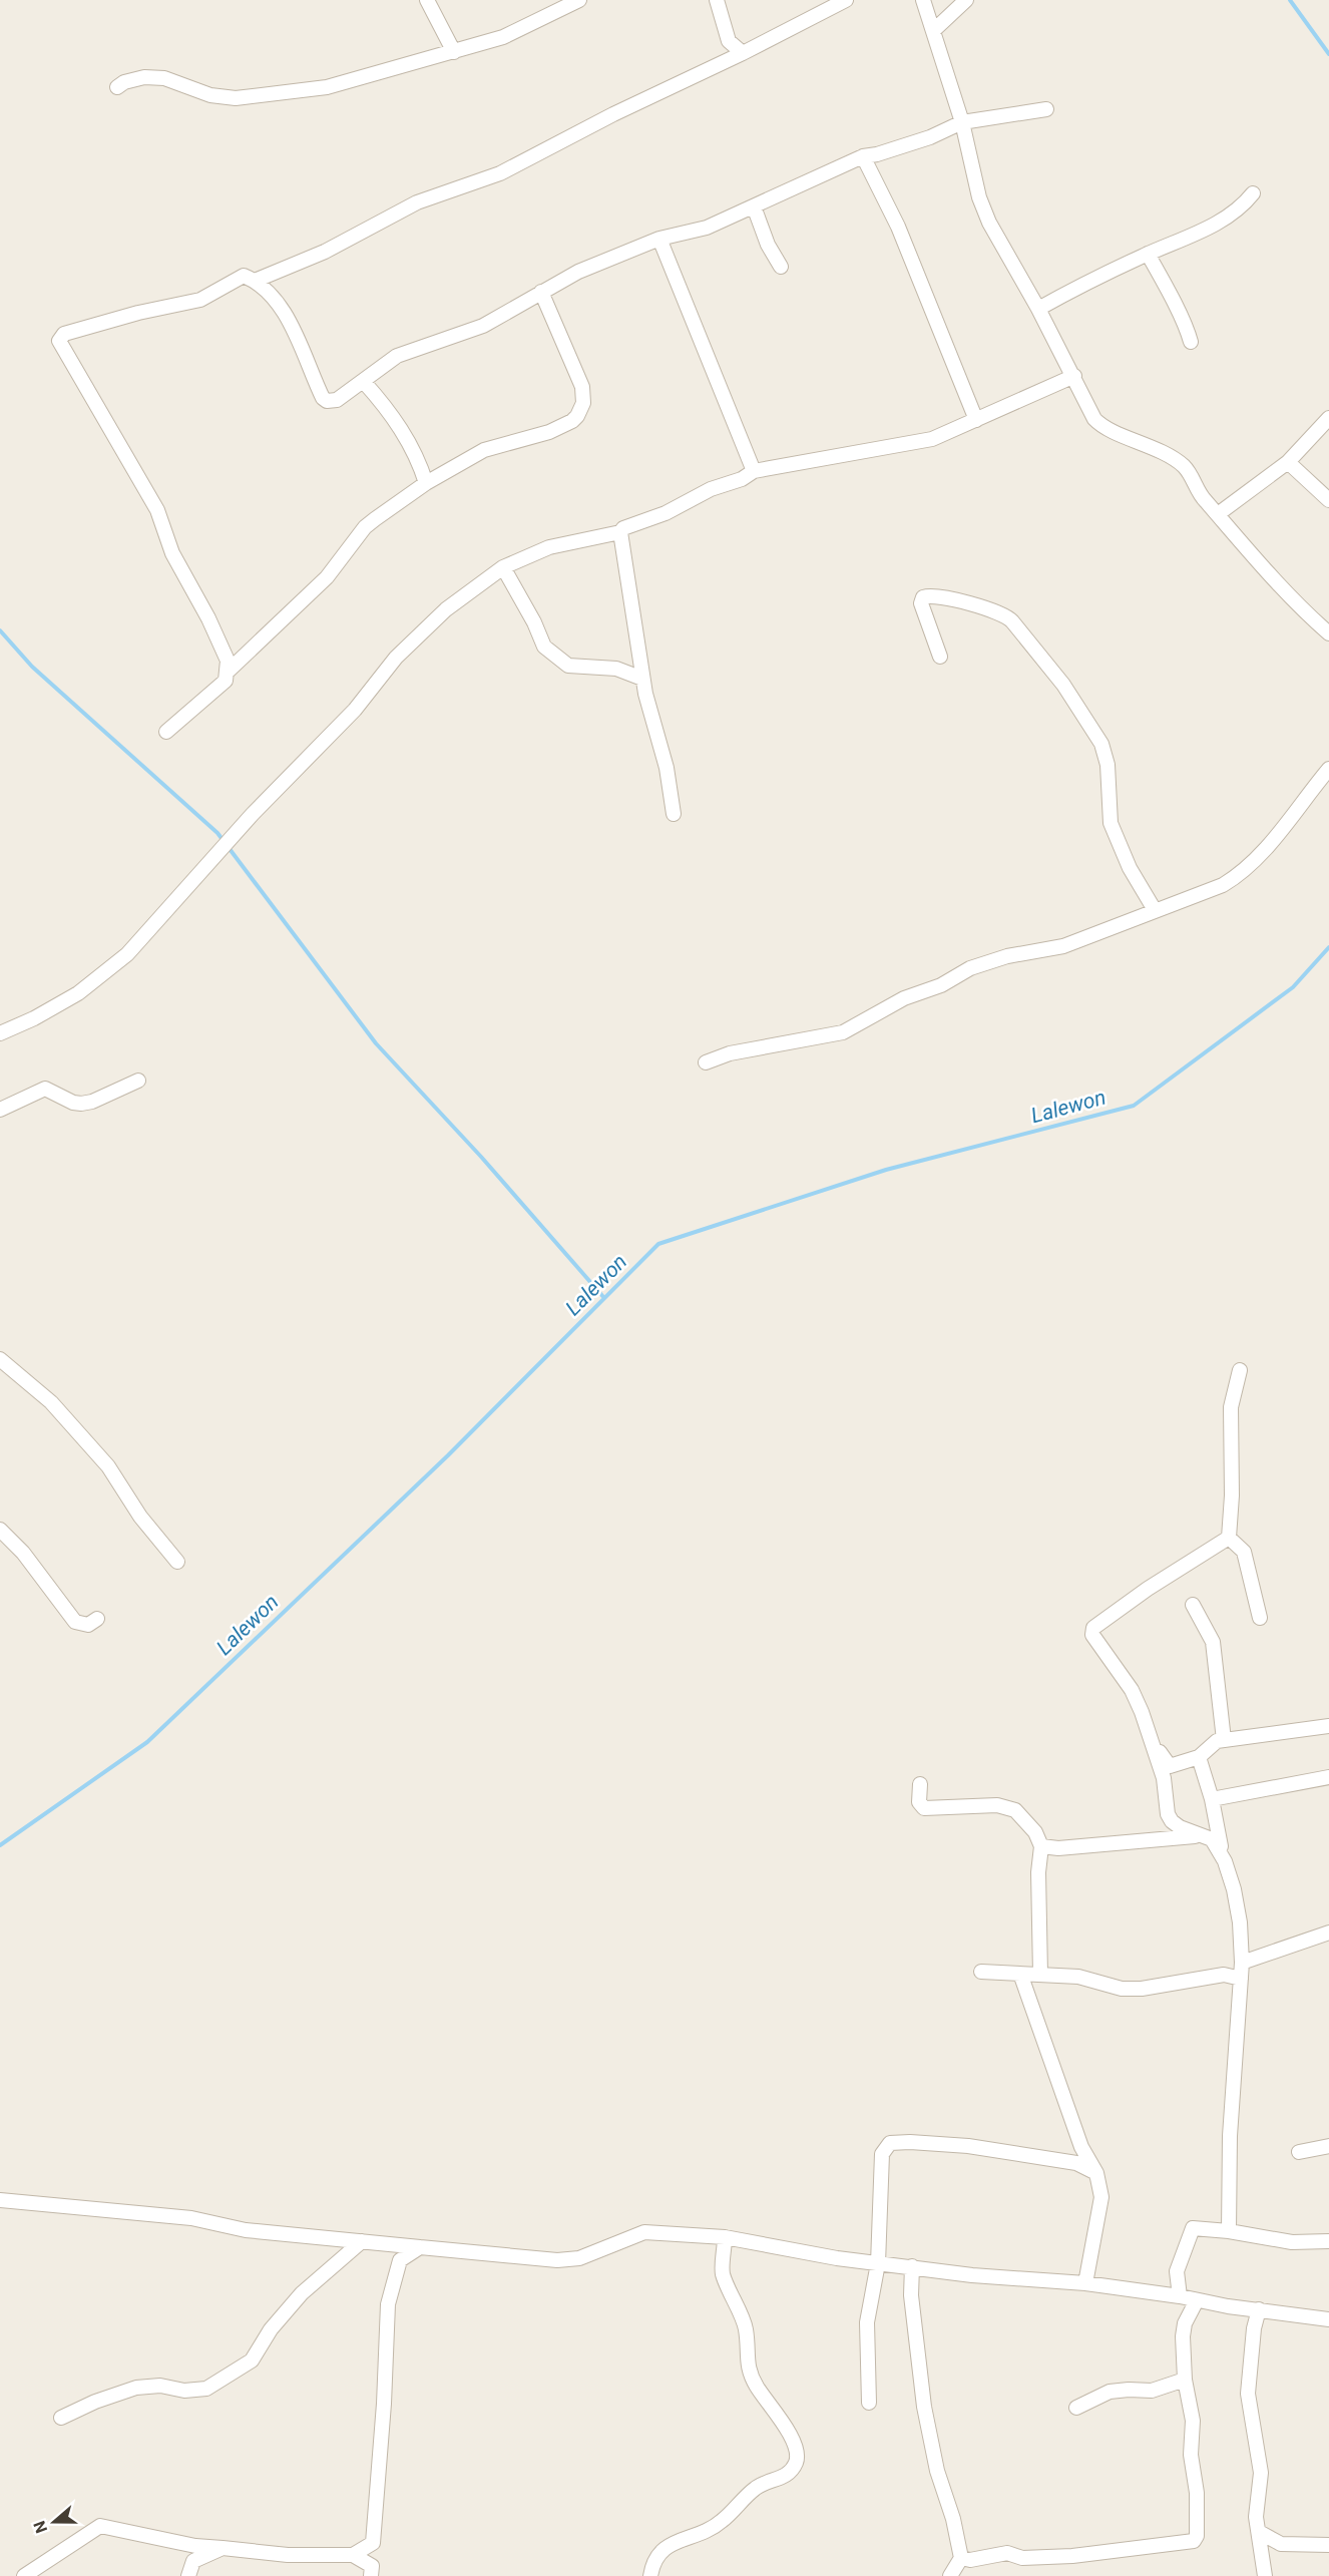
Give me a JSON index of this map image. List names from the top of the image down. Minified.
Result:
{"water":["Lalewon"],"north":"left"}
